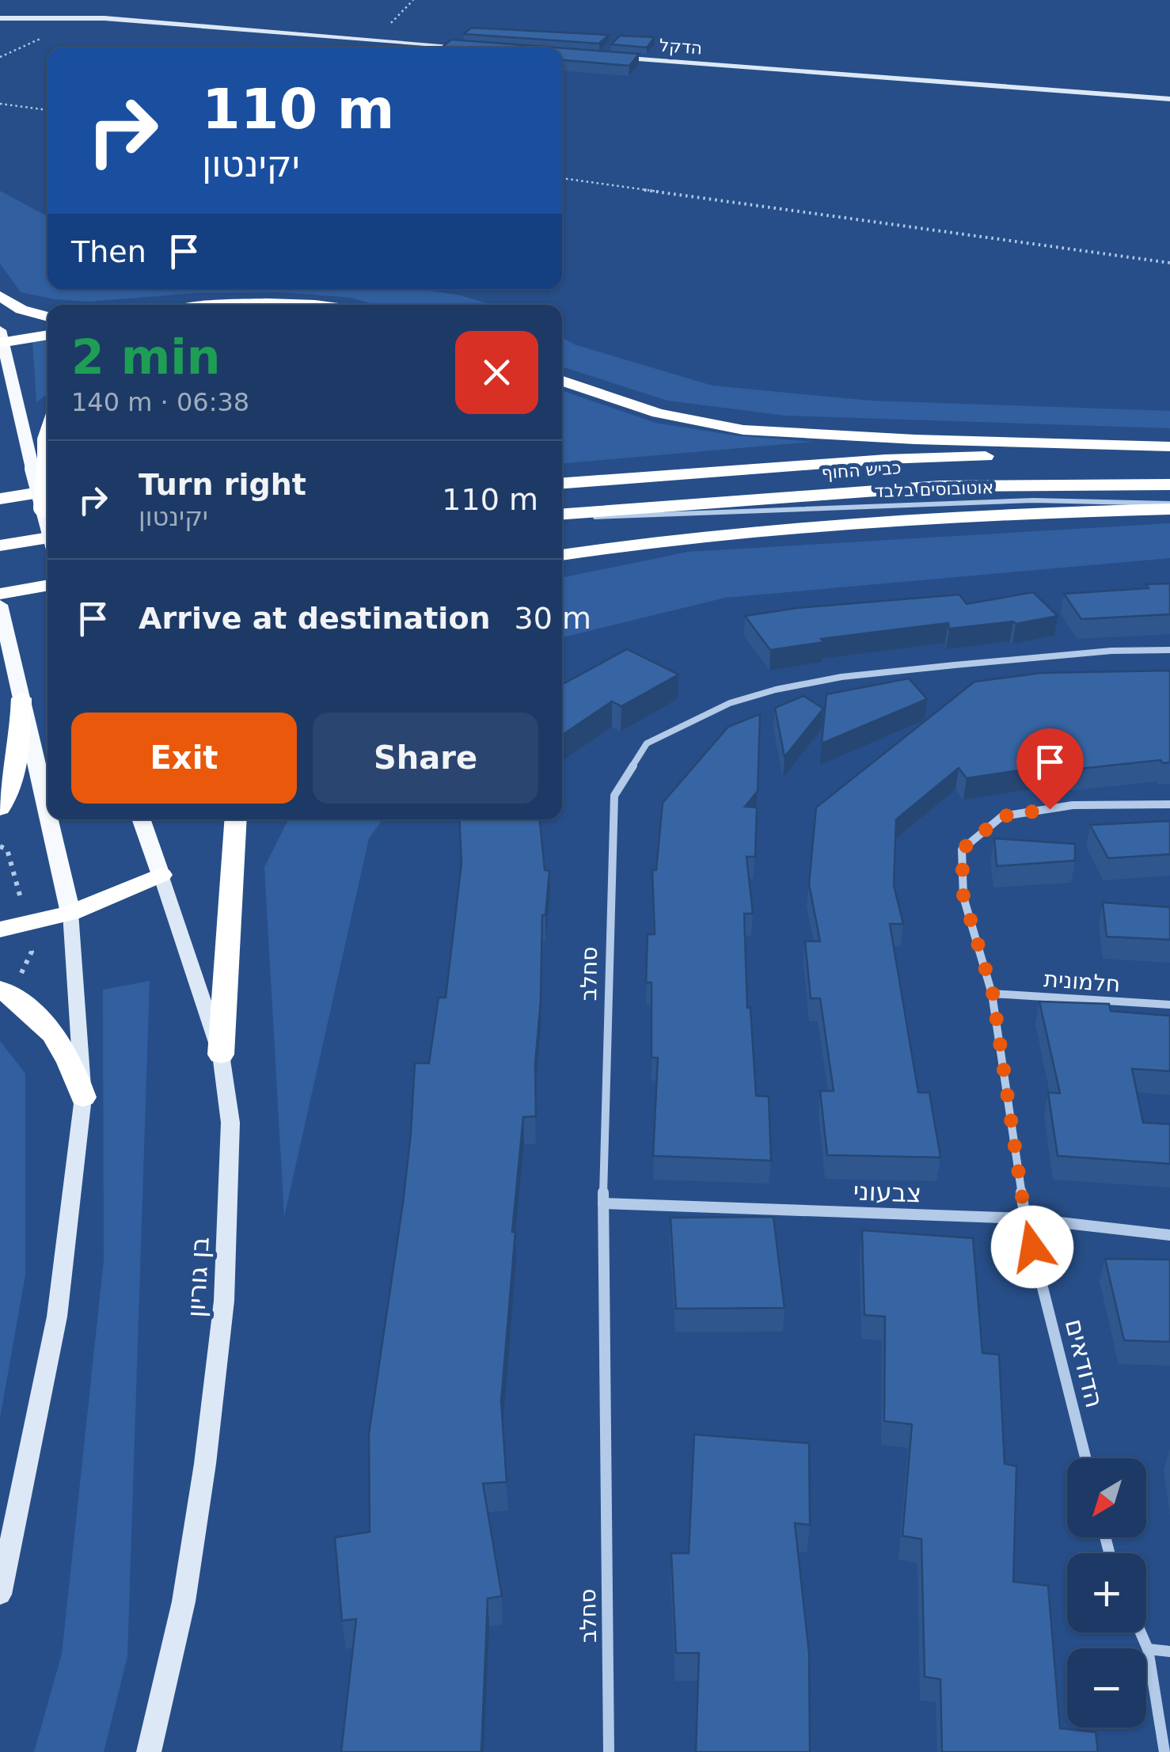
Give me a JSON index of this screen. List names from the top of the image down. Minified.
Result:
{"streets":{"highway":["כביש החוף"],"main road":["בן גוריון"],"street":["הדקל","סחלב","חלמונית","צבעוני","הדודאים"],"lane":["אוטובוסים בלבד"]},"crossings":[["סחלב","צבעוני"],["חלמונית","הדודאים"],["צבעוני","הדודאים"]],"north":"bottom left","page":{"turn":["110 m","יקינטון"],"then":"Then","heading":["2 min","140 m · 06:38"],"list":[{"name":"Turn right","note":"יקינטון","value":"110 m"},{"name":"Arrive at destination","value":"30 m"}],"buttons":["Exit","Share"],"map_buttons":["+","−"]}}
